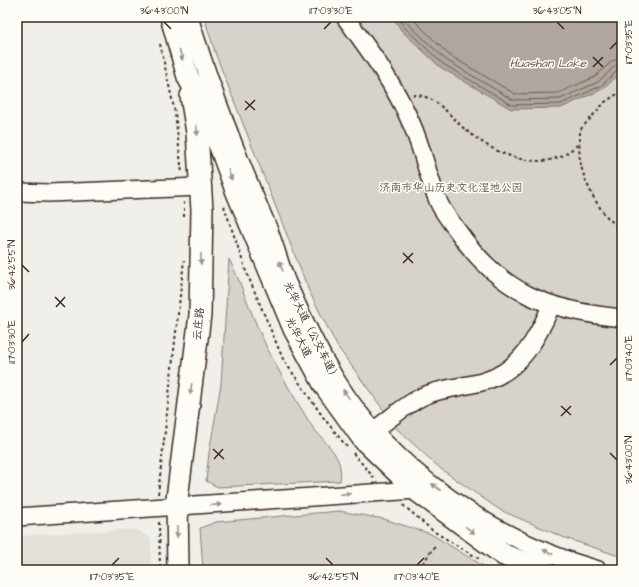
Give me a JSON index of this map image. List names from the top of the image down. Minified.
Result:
{"streets":{"main road":["云庄路","光华大道"],"street":["光华大道（公交车道）"]},"crossings":[["云庄路","光华大道"]],"one_way":["云庄路","光华大道（公交车道）","光华大道"],"water":["Huashan Lake"],"parks":["济南市华山历史文化湿地公园"],"coordinates":["36°43'00\"N","117°03'30\"E","36°43'05\"N","117°03'35\"E","36°42'55\"N","117°03'40\"E"]}
